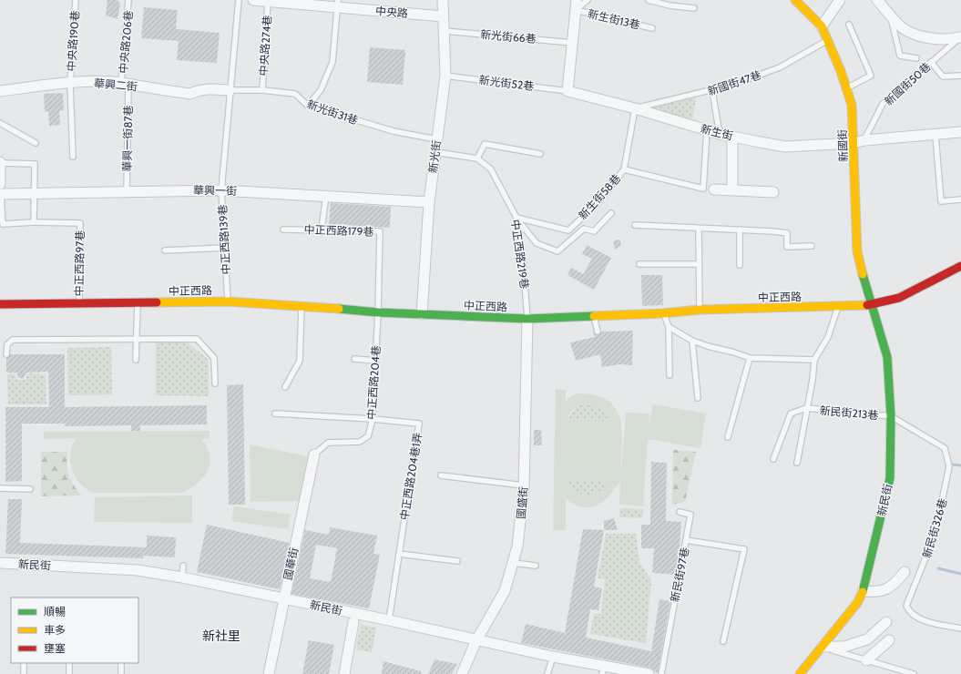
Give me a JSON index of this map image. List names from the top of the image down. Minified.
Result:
{"streets":{"main road":["新國街","中正西路","新民街"],"street":["中央路","華興二街","新生街","新光街","華興一街","國盛街","國華街"],"lane":["新生街13巷","新光街66巷","中央路190巷","中央路206巷","中央路274巷","新光街52巷","新國街47巷","新國街50巷","新光街31巷","華興一街87巷","新生街58巷","中正西路179巷","中正西路139巷","中正西路219巷","中正西路97巷","中正西路204巷","新民街213巷","中正西路204巷1弄","新民街326巷","新民街97巷"]},"crossings":[["中央路","中央路274巷"],["中央路","新光街"],["新光街66巷","新光街"],["中央路190巷","華興二街"],["中央路206巷","華興二街"],["中央路206巷","華興一街87巷"],["中央路274巷","新光街31巷"],["新光街52巷","新生街"],["新光街52巷","新光街"],["新國街47巷","新生街"],["新國街47巷","新國街"],["新國街47巷","新生街58巷"],["新國街50巷","新生街"],["華興二街","新光街31巷"],["華興二街","華興一街87巷"],["華興二街","中正西路139巷"],["新光街31巷","新光街"],["新光街31巷","中正西路139巷"],["新生街","新國街"],["新生街","新生街58巷"],["華興一街87巷","華興一街"],["新國街","中正西路"],["新國街","新民街"],["新光街","華興一街"],["新光街","中正西路"],["華興一街","中正西路139巷"],["新生街58巷","中正西路219巷"],["中正西路179巷","中正西路"],["中正西路179巷","中正西路204巷"],["中正西路139巷","中正西路"],["中正西路219巷","中正西路"],["中正西路219巷","國盛街"],["中正西路97巷","中正西路"],["中正西路","中正西路204巷"],["中正西路","新民街"],["中正西路","國盛街"],["中正西路204巷","中正西路204巷1弄"],["中正西路204巷","國華街"],["新民街213巷","新民街"],["新民街213巷","新民街326巷"],["中正西路204巷1弄","新民街"],["新民街","國盛街"],["新民街","新民街326巷"],["新民街","國華街"]],"districts":["新社里"],"legend":["順暢","車多","壅塞"]}
